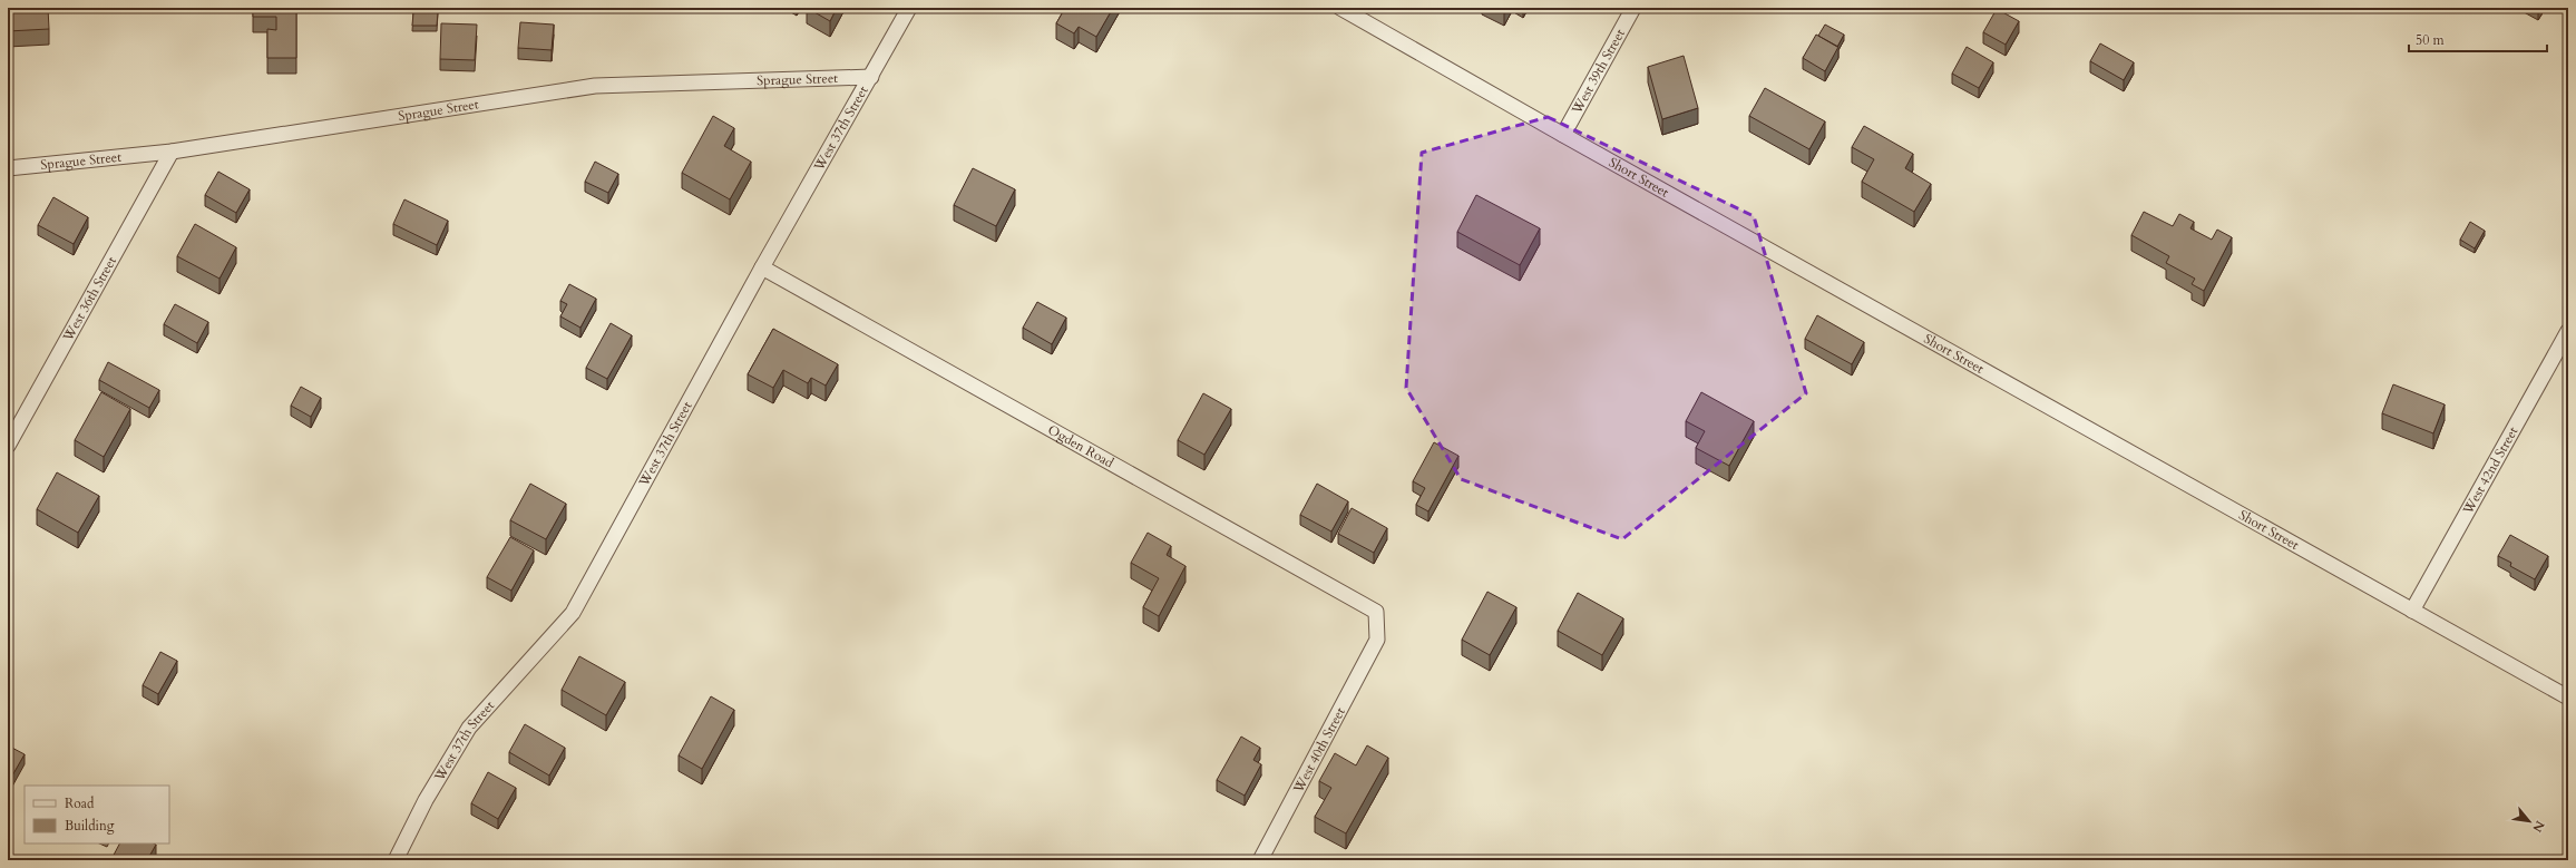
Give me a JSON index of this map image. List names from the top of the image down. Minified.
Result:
{"streets":{"street":["West 39th Street","Sprague Street","West 37th Street","Short Street","West 36th Street","Ogden Road","West 42nd Street","West 40th Street"]},"crossings":[["West 39th Street","Short Street"],["Sprague Street","West 37th Street"],["Sprague Street","West 36th Street"],["West 37th Street","Ogden Road"],["Short Street","West 42nd Street"],["Ogden Road","West 40th Street"]],"legend":["Road","Building"],"scale_bar":"50 m","north":"bottom right"}
